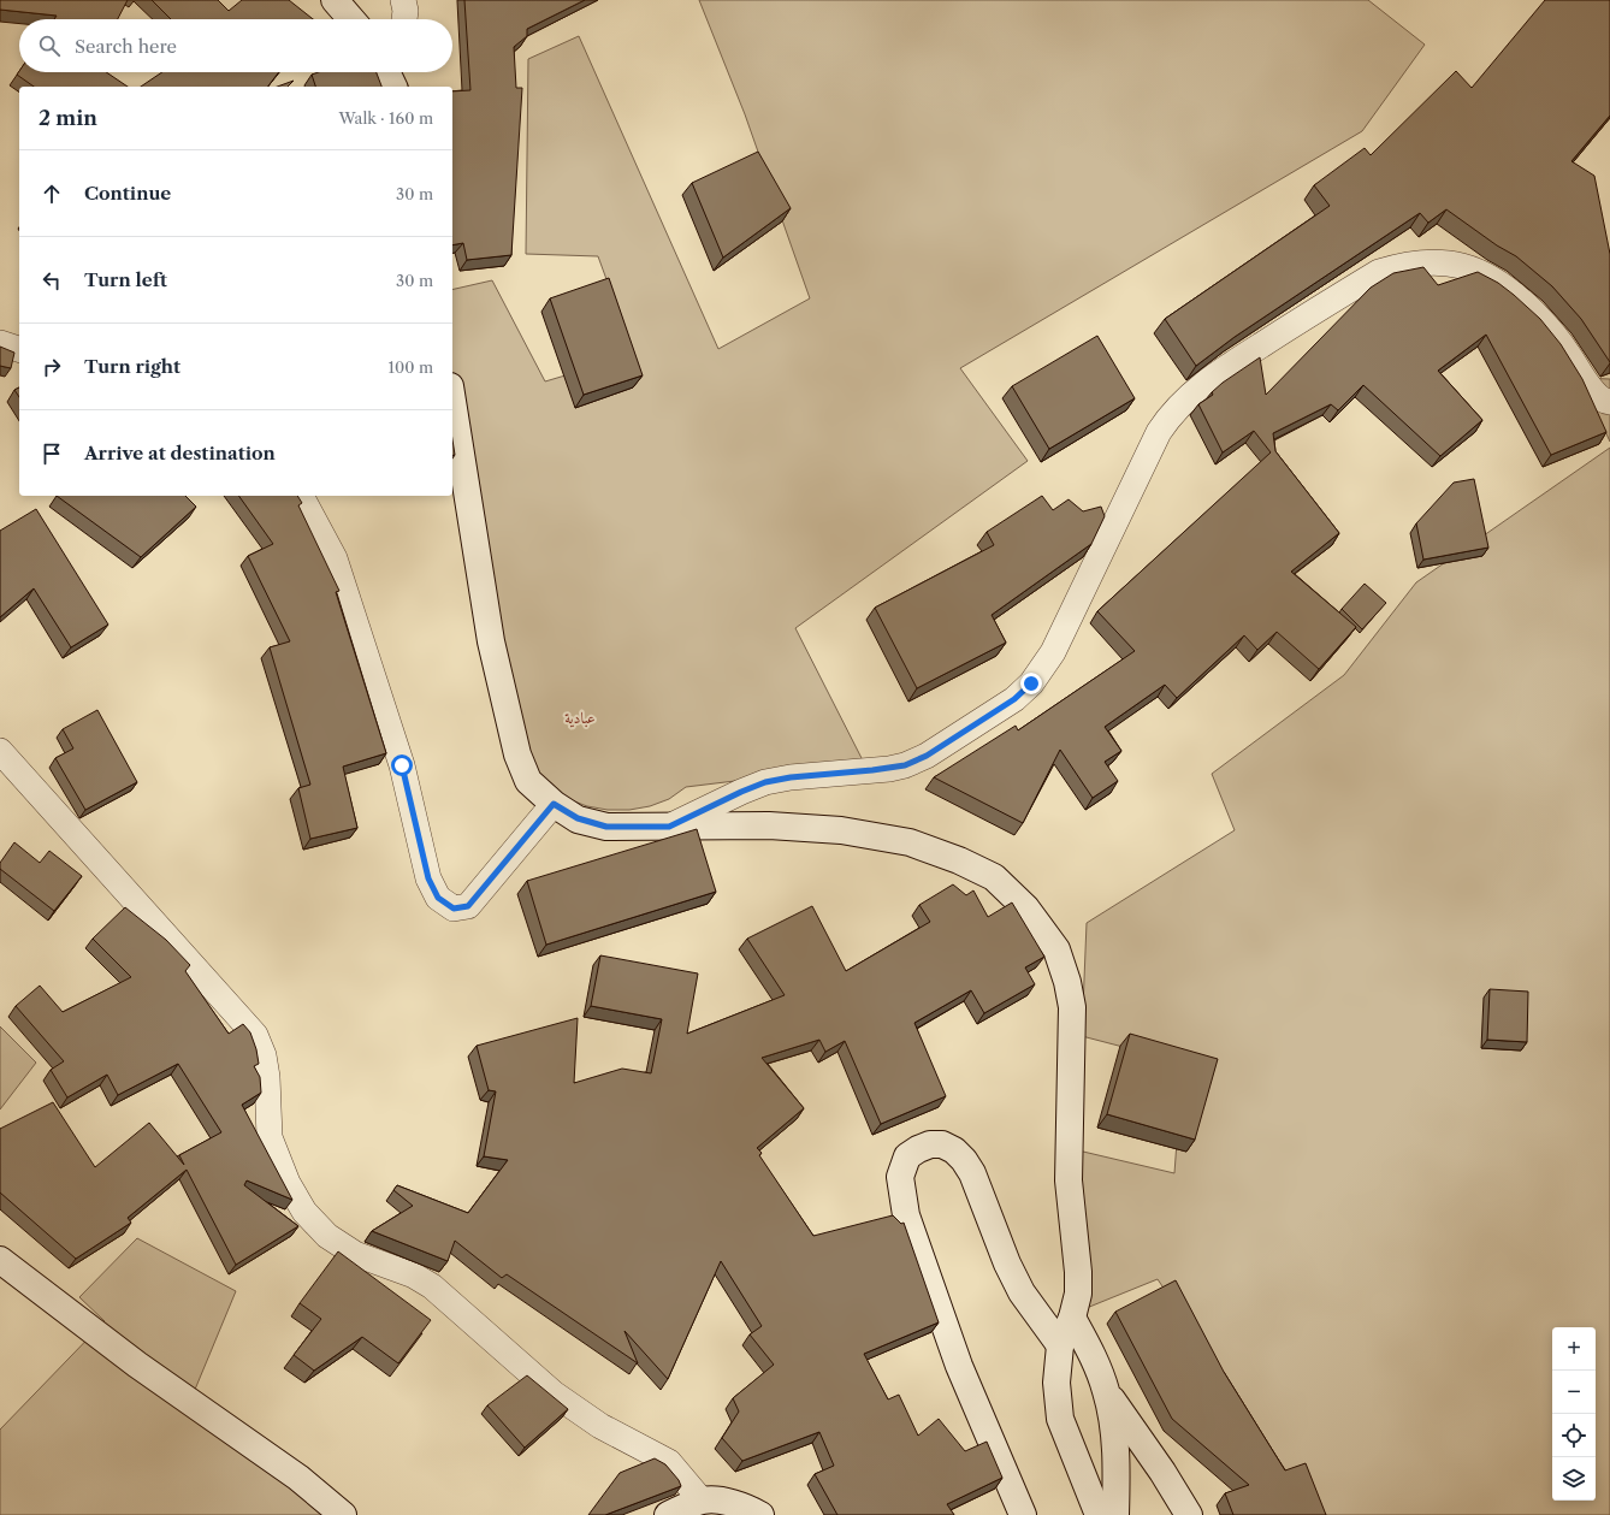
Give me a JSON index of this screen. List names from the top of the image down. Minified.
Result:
{"districts":["عبادية"],"page":{"search":"Search here","heading":["2 min","Walk · 160 m"],"list":[["Continue","30 m"],["Turn left","30 m"],["Turn right","100 m"],"Arrive at destination"],"map_buttons":["+","−"]}}
